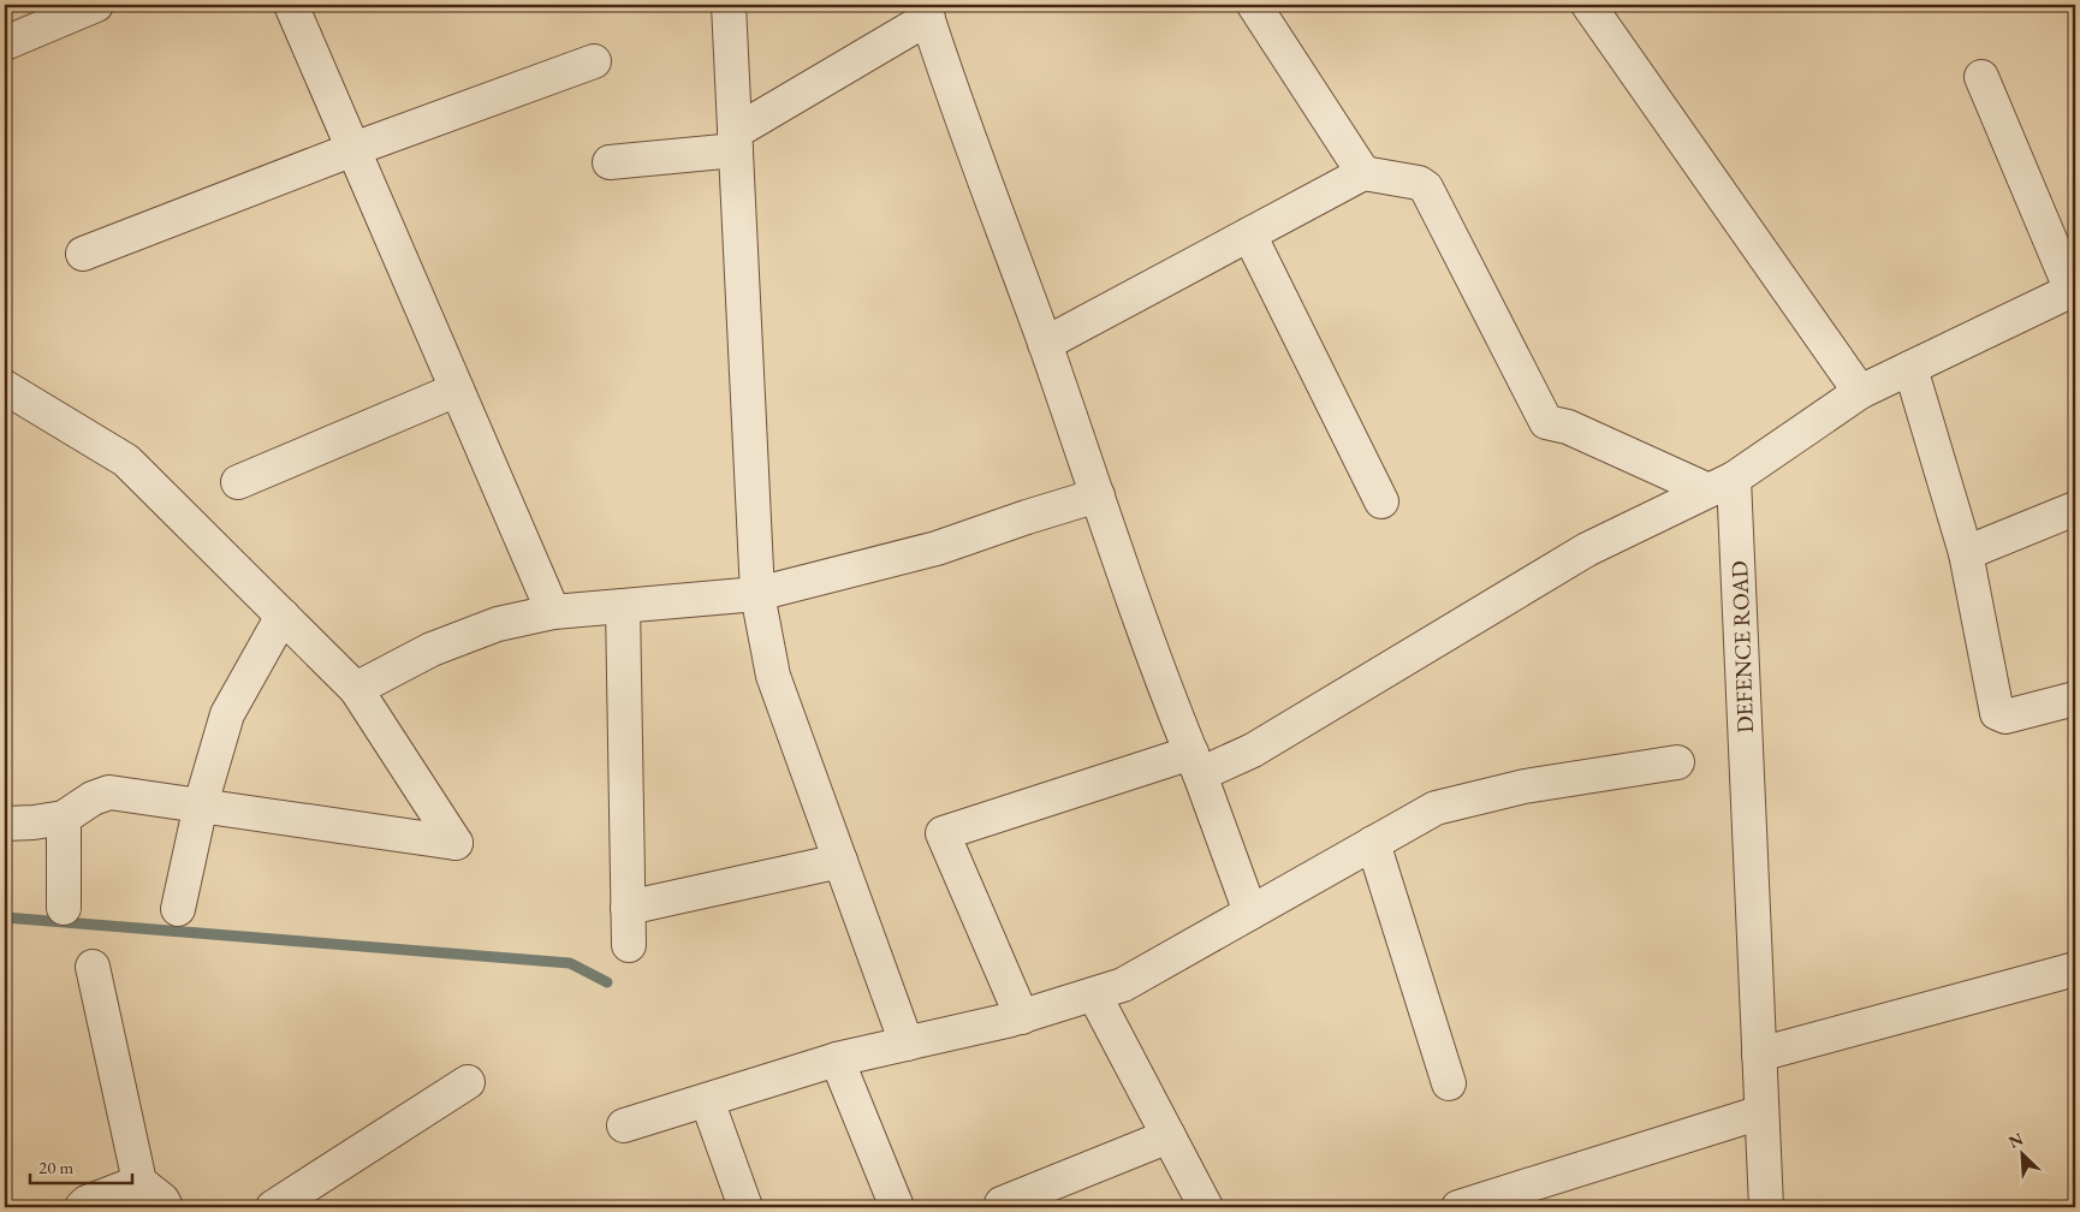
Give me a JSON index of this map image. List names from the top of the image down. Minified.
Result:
{"streets":{"street":["DEFENCE ROAD"]},"scale_bar":"20 m","north":"top left"}
